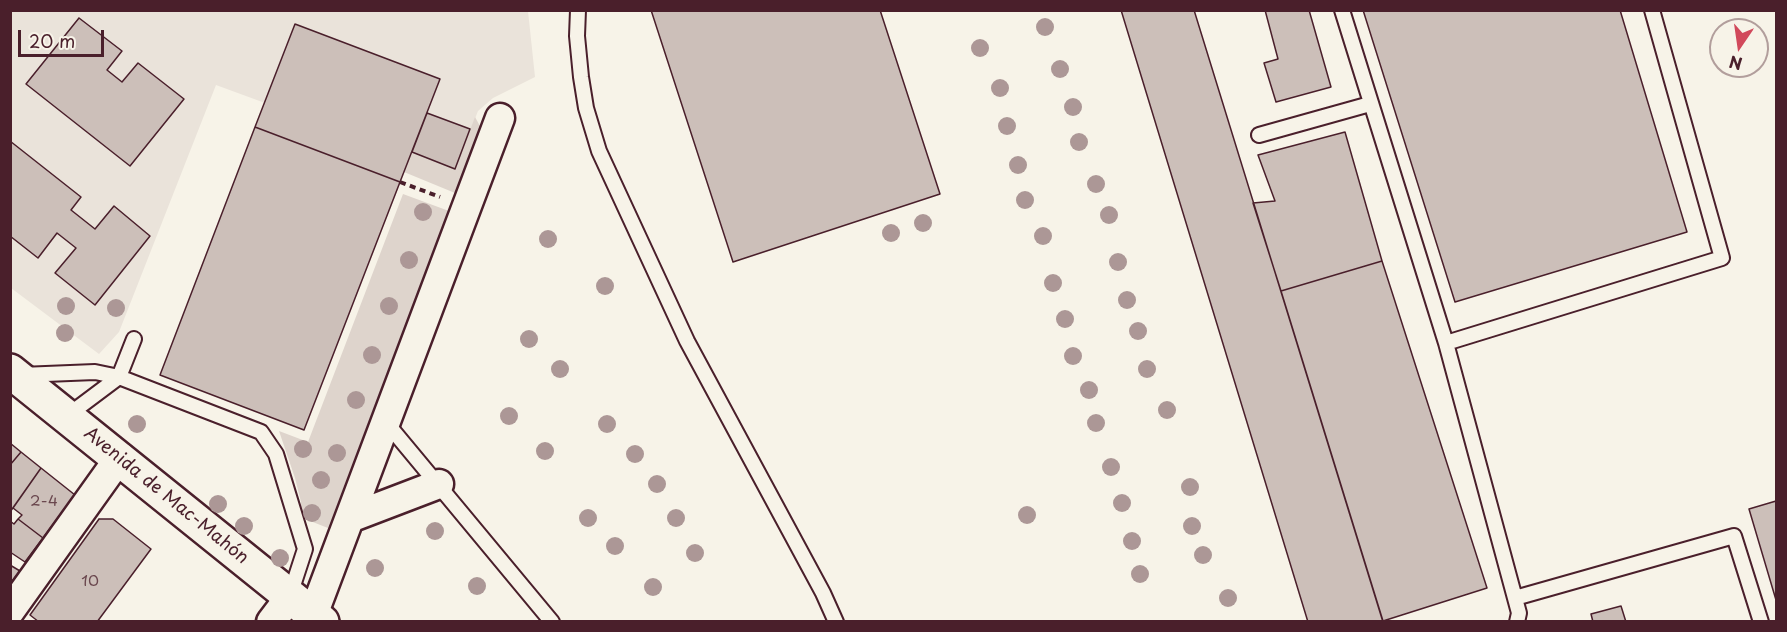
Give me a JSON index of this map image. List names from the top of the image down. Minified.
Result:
{"streets":{"street":["Avenida de Mac-Mahón"]},"house_numbers":["2-4","10"],"scale_bar":"20 m","north":"bottom"}
